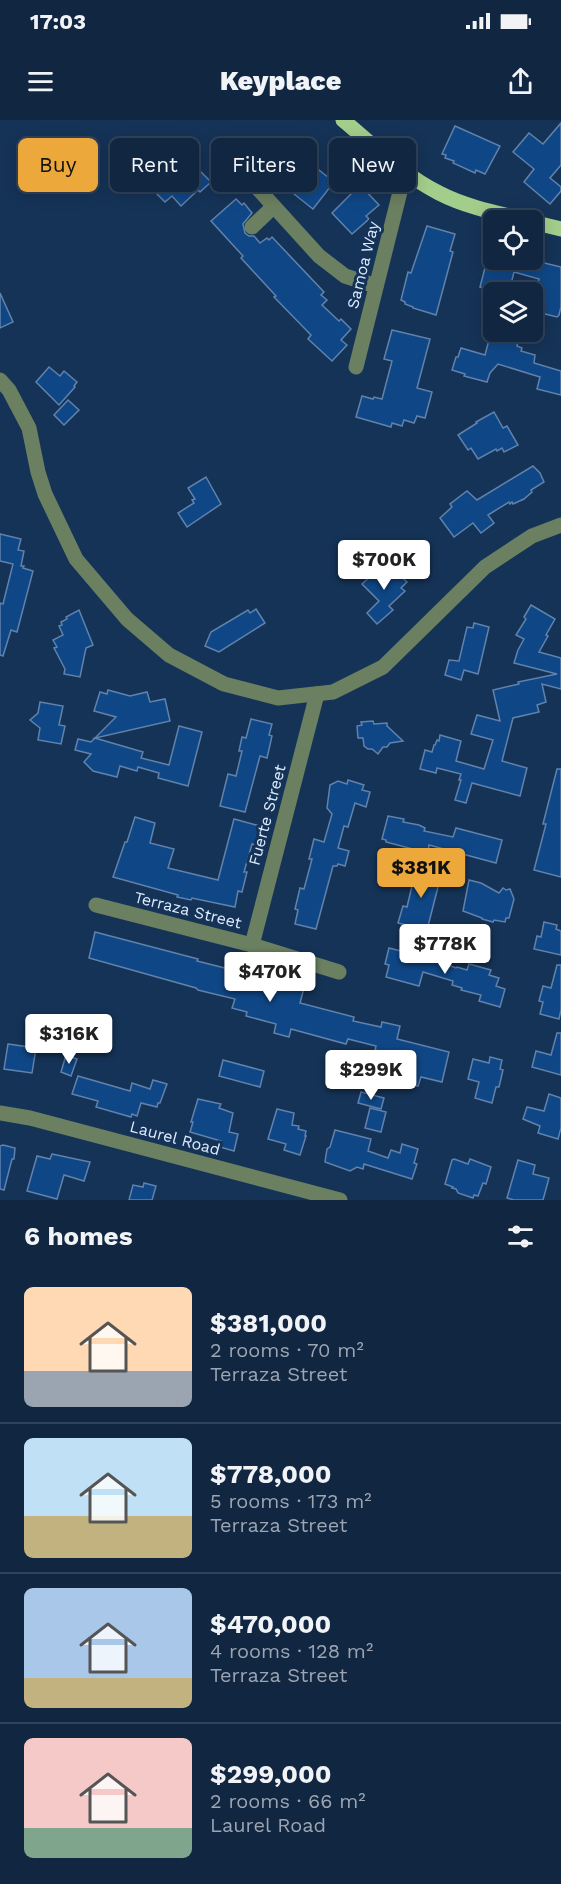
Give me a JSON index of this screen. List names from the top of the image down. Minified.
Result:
{"streets":{"street":["Samoa Way","Fuerte Street","Terraza Street","Laurel Road"]},"crossings":[["Fuerte Street","Terraza Street"]],"page":{"status":"17:03","header":"Keyplace","chip":["Buy","Rent","Filters","New"],"price":["$700K","$381K","$778K","$470K","$316K","$299K"],"heading":"6 homes","list":[{"name":"$381,000","note":"2 rooms · 70 m² · Terraza Street"},{"name":"$778,000","note":"5 rooms · 173 m² · Terraza Street"},{"name":"$470,000","note":"4 rooms · 128 m² · Terraza Street"},{"name":"$299,000","note":"2 rooms · 66 m² · Laurel Road"}]}}
